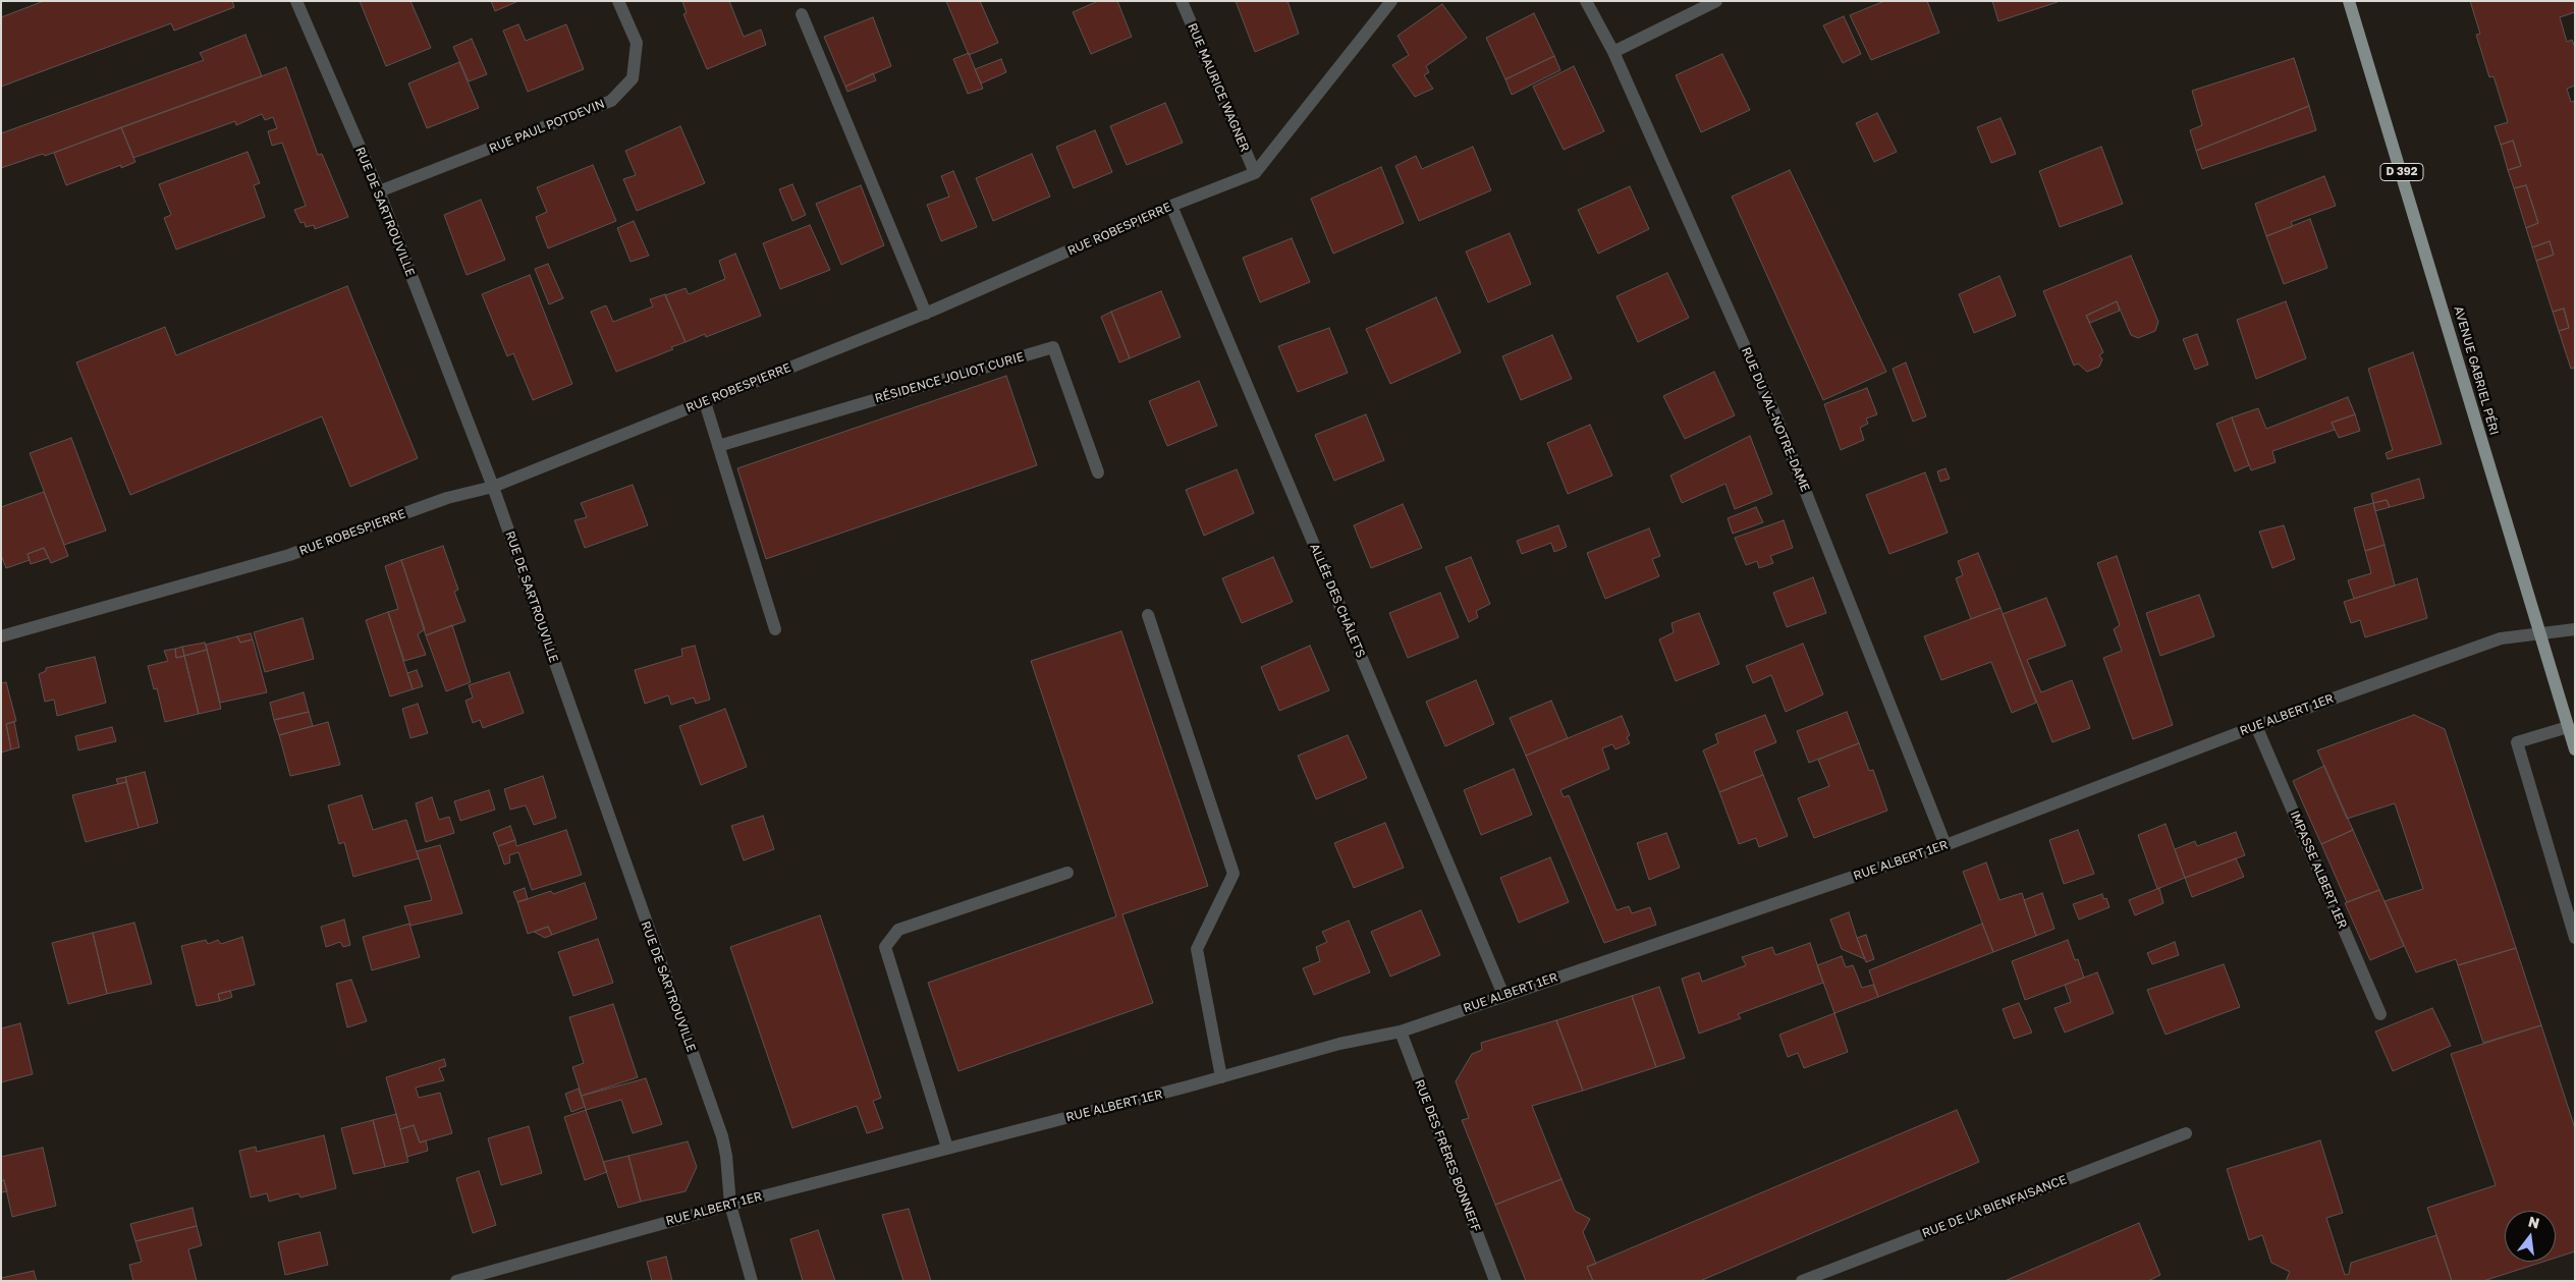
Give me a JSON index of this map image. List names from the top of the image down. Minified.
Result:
{"streets":{"main road":["D 392","AVENUE GABRIEL PÉRI"],"street":["RUE MAURICE WAGNER","RUE PAUL POTDEVIN","RUE DE SARTROUVILLE","RUE ROBESPIERRE","RÉSIDENCE JOLIOT CURIE","RUE DU VAL-NOTRE-DAME","ALLÉE DES CHÂLETS","RUE ALBERT 1ER","IMPASSE ALBERT 1ER","RUE DES FRÈRES BONNEFF","RUE DE LA BIENFAISANCE"]},"crossings":[["RUE MAURICE WAGNER","RUE ROBESPIERRE"],["RUE PAUL POTDEVIN","RUE DE SARTROUVILLE"],["RUE DE SARTROUVILLE","RUE ROBESPIERRE"],["RUE DE SARTROUVILLE","RUE ALBERT 1ER"],["RUE ROBESPIERRE","ALLÉE DES CHÂLETS"],["AVENUE GABRIEL PÉRI","RUE ALBERT 1ER"],["RUE DU VAL-NOTRE-DAME","RUE ALBERT 1ER"],["ALLÉE DES CHÂLETS","RUE ALBERT 1ER"],["RUE ALBERT 1ER","IMPASSE ALBERT 1ER"],["RUE ALBERT 1ER","RUE DES FRÈRES BONNEFF"]],"north":"top"}
